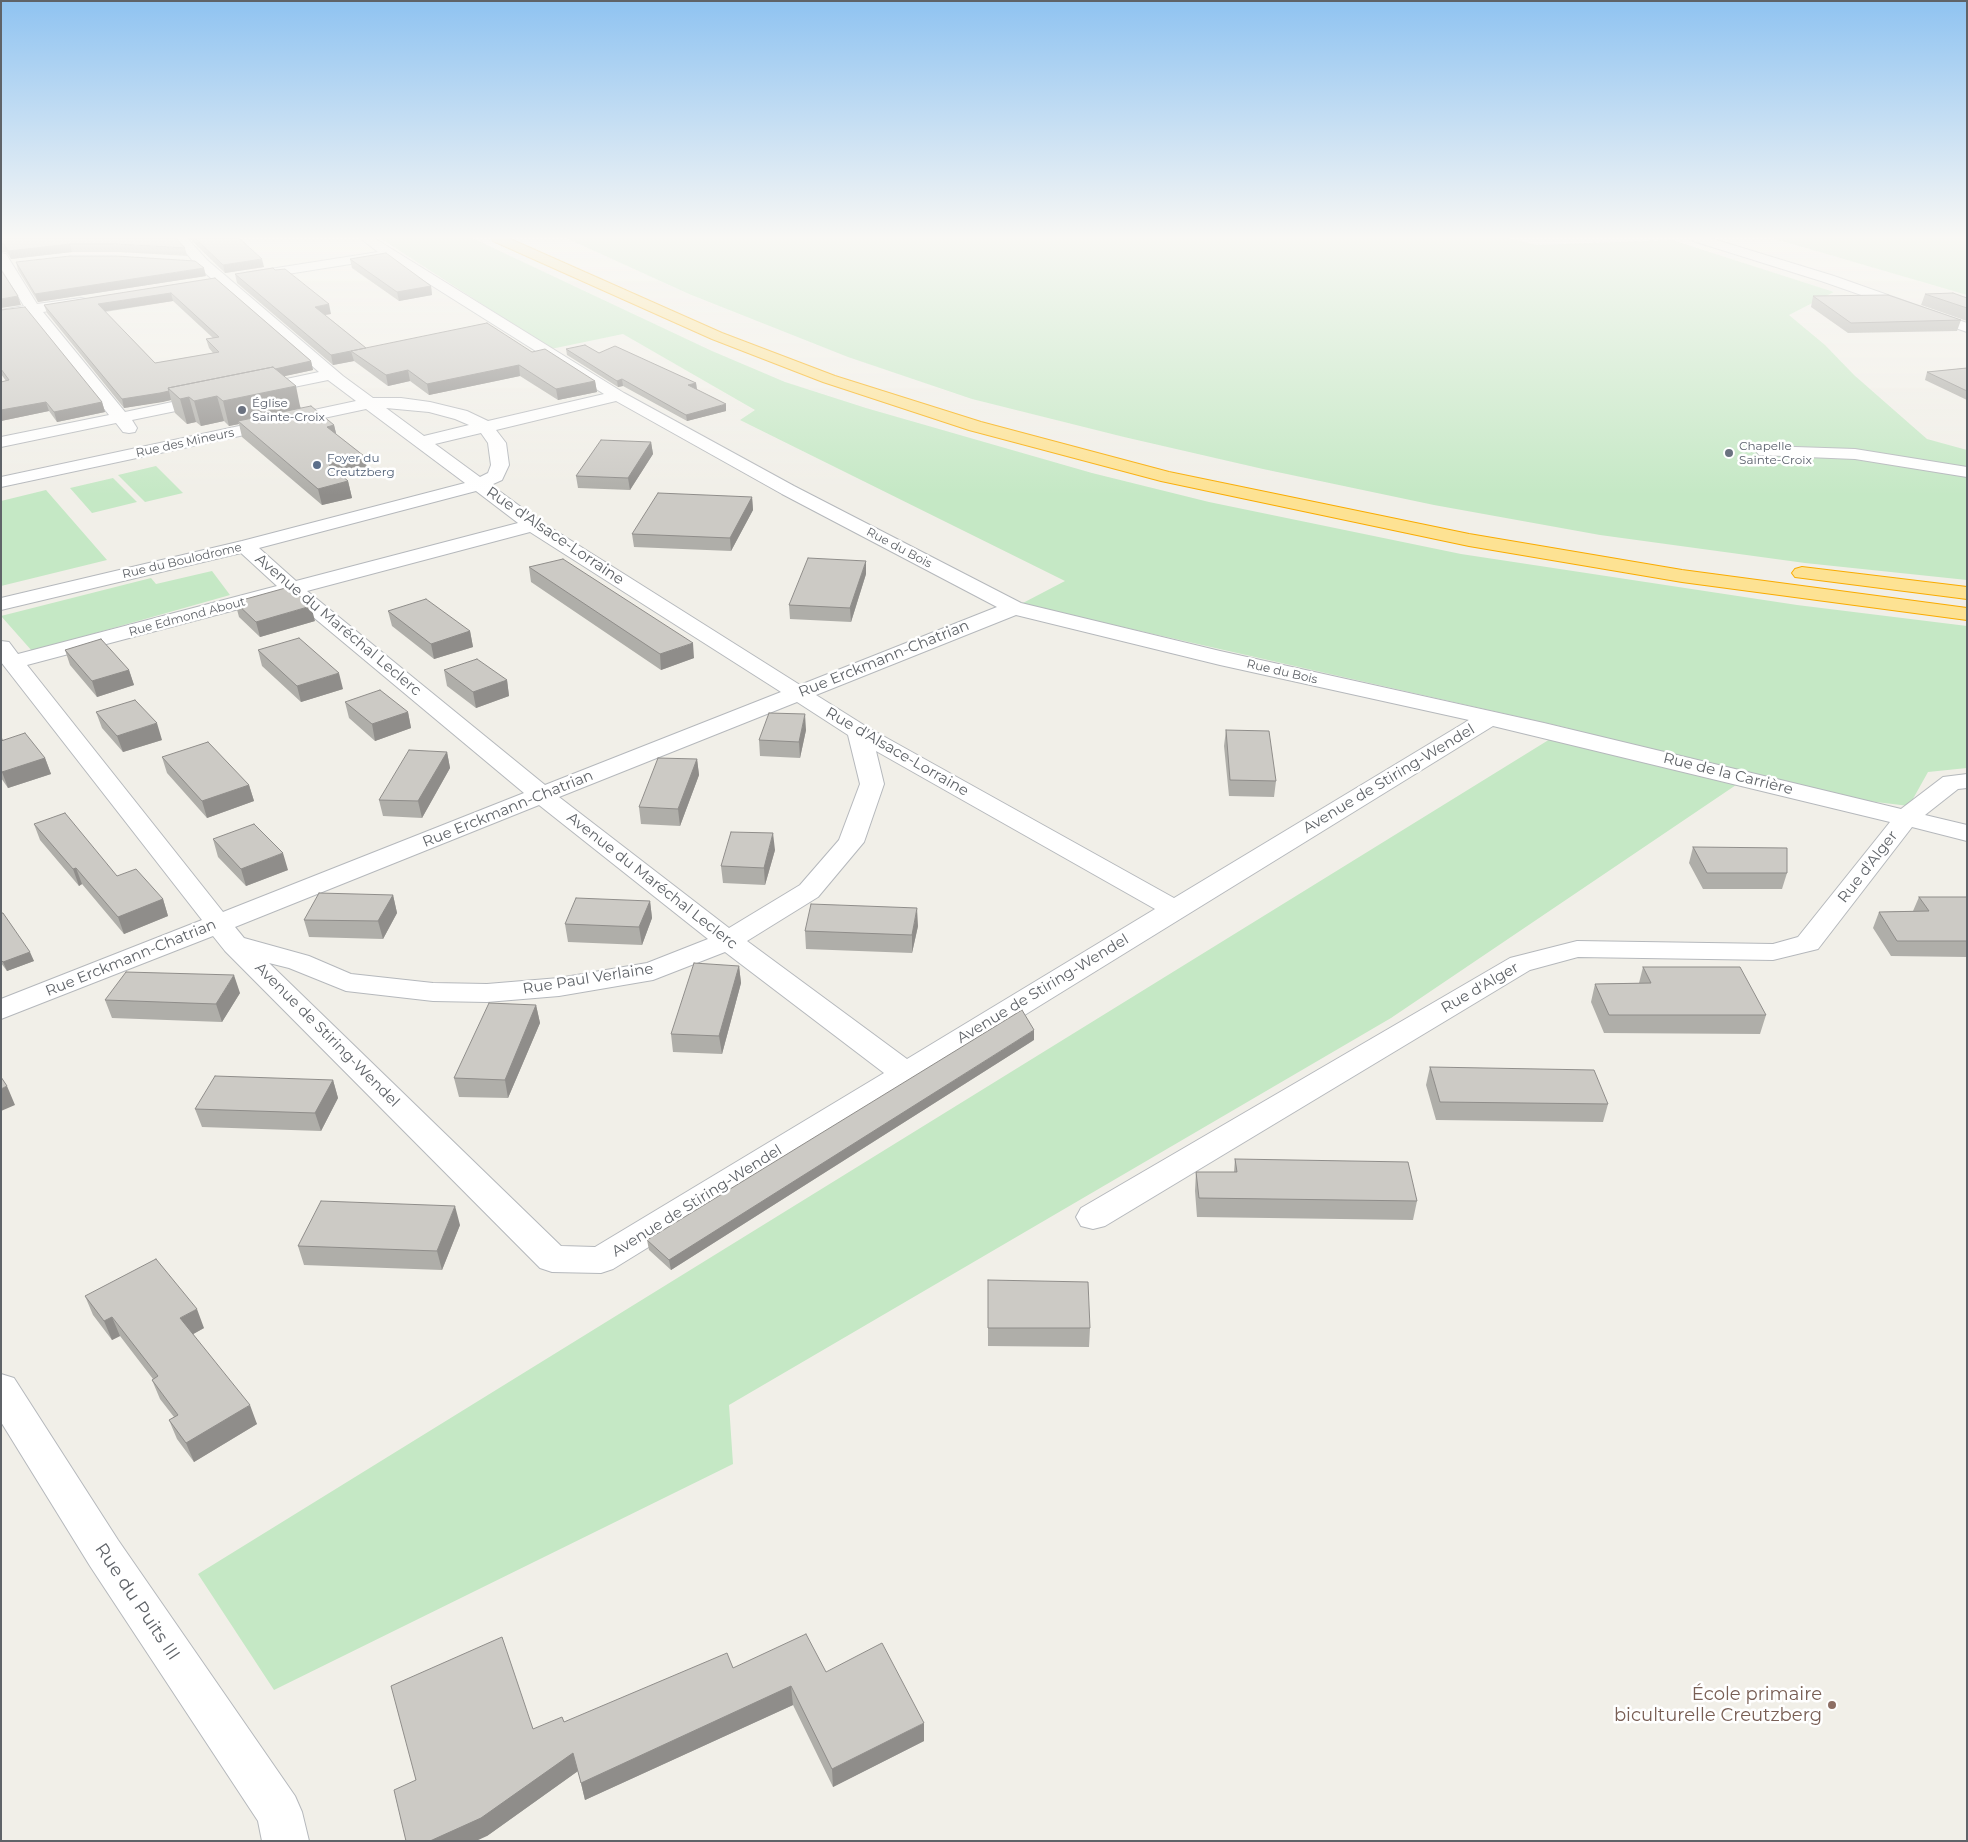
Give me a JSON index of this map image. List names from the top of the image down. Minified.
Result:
{"streets":{"street":["Rue des Mineurs","Rue d'Alsace-Lorraine","Rue du Bois","Rue du Boulodrome","Rue Edmond About","Avenue du Maréchal Leclerc","Rue Erckmann-Chatrian","Rue de la Carrière","Avenue de Stiring-Wendel","Rue d'Alger","Rue Paul Verlaine","Rue du Puits III"]},"crossings":[["Rue des Mineurs","Rue d'Alsace-Lorraine"],["Rue d'Alsace-Lorraine","Rue du Boulodrome"],["Rue d'Alsace-Lorraine","Rue Edmond About"],["Rue d'Alsace-Lorraine","Rue Erckmann-Chatrian"],["Rue d'Alsace-Lorraine","Avenue de Stiring-Wendel"],["Rue d'Alsace-Lorraine","Rue Paul Verlaine"],["Rue du Bois","Rue Erckmann-Chatrian"],["Rue du Bois","Rue de la Carrière"],["Rue du Bois","Avenue de Stiring-Wendel"],["Rue du Boulodrome","Avenue du Maréchal Leclerc"],["Rue Edmond About","Avenue du Maréchal Leclerc"],["Rue Edmond About","Avenue de Stiring-Wendel"],["Avenue du Maréchal Leclerc","Rue Erckmann-Chatrian"],["Avenue du Maréchal Leclerc","Avenue de Stiring-Wendel"],["Avenue du Maréchal Leclerc","Rue Paul Verlaine"],["Rue Erckmann-Chatrian","Avenue de Stiring-Wendel"],["Rue Erckmann-Chatrian","Rue Paul Verlaine"],["Rue de la Carrière","Avenue de Stiring-Wendel"],["Rue de la Carrière","Rue d'Alger"],["Avenue de Stiring-Wendel","Rue Paul Verlaine"]],"places":["Église Sainte-Croix","Chapelle Sainte-Croix","Foyer du Creutzberg","École primaire biculturelle Creutzberg"]}
